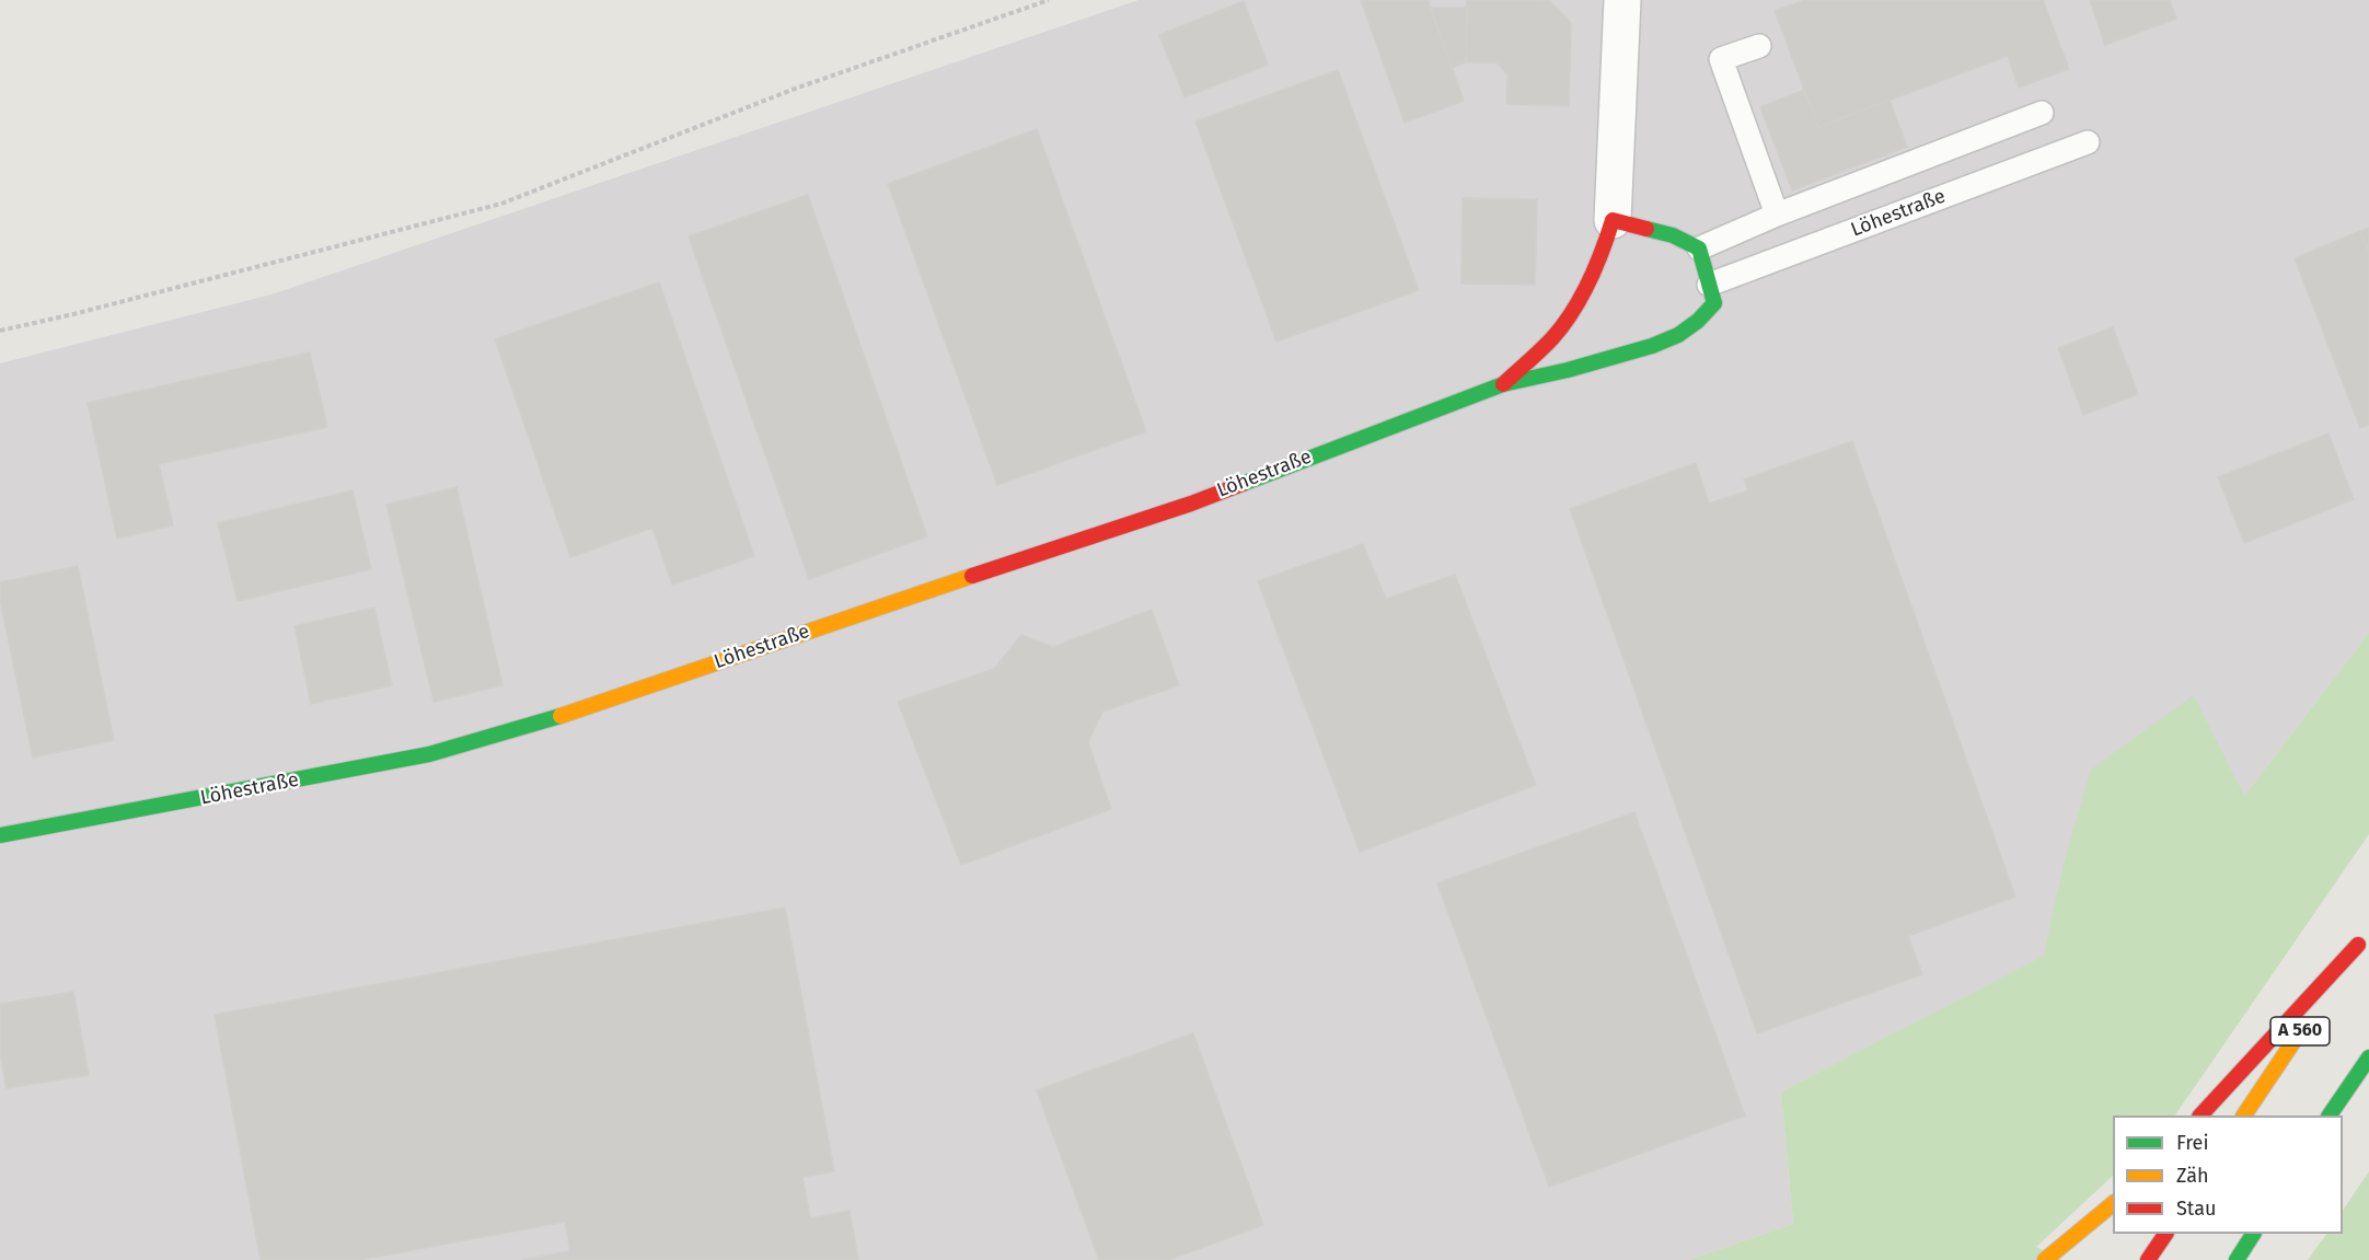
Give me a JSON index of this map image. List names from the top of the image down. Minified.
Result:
{"streets":{"main road":["Löhestraße","A 560"]},"legend":["Frei","Zäh","Stau"]}
